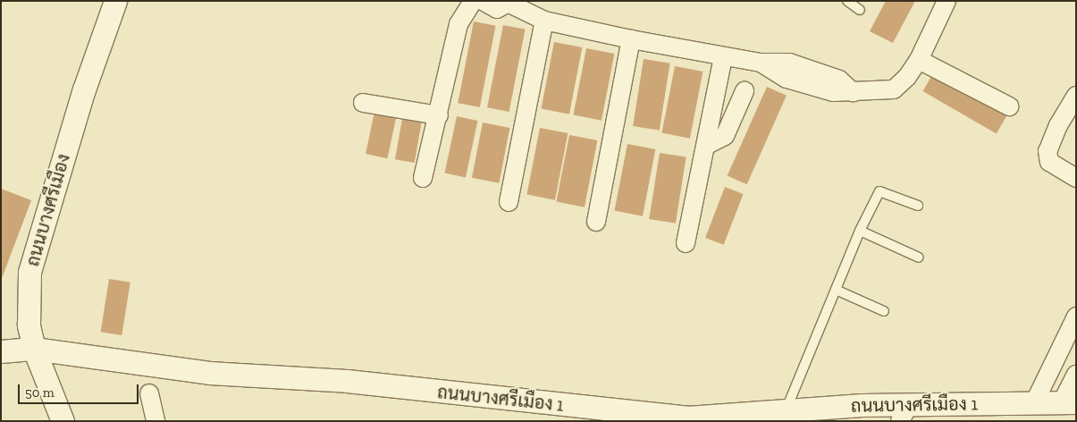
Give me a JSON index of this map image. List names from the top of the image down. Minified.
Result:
{"streets":{"street":["ถนนบางศรีเมือง","ถนนบางศรีเมือง 1"]},"crossings":[["ถนนบางศรีเมือง","ถนนบางศรีเมือง 1"]],"scale_bar":"50 m"}
